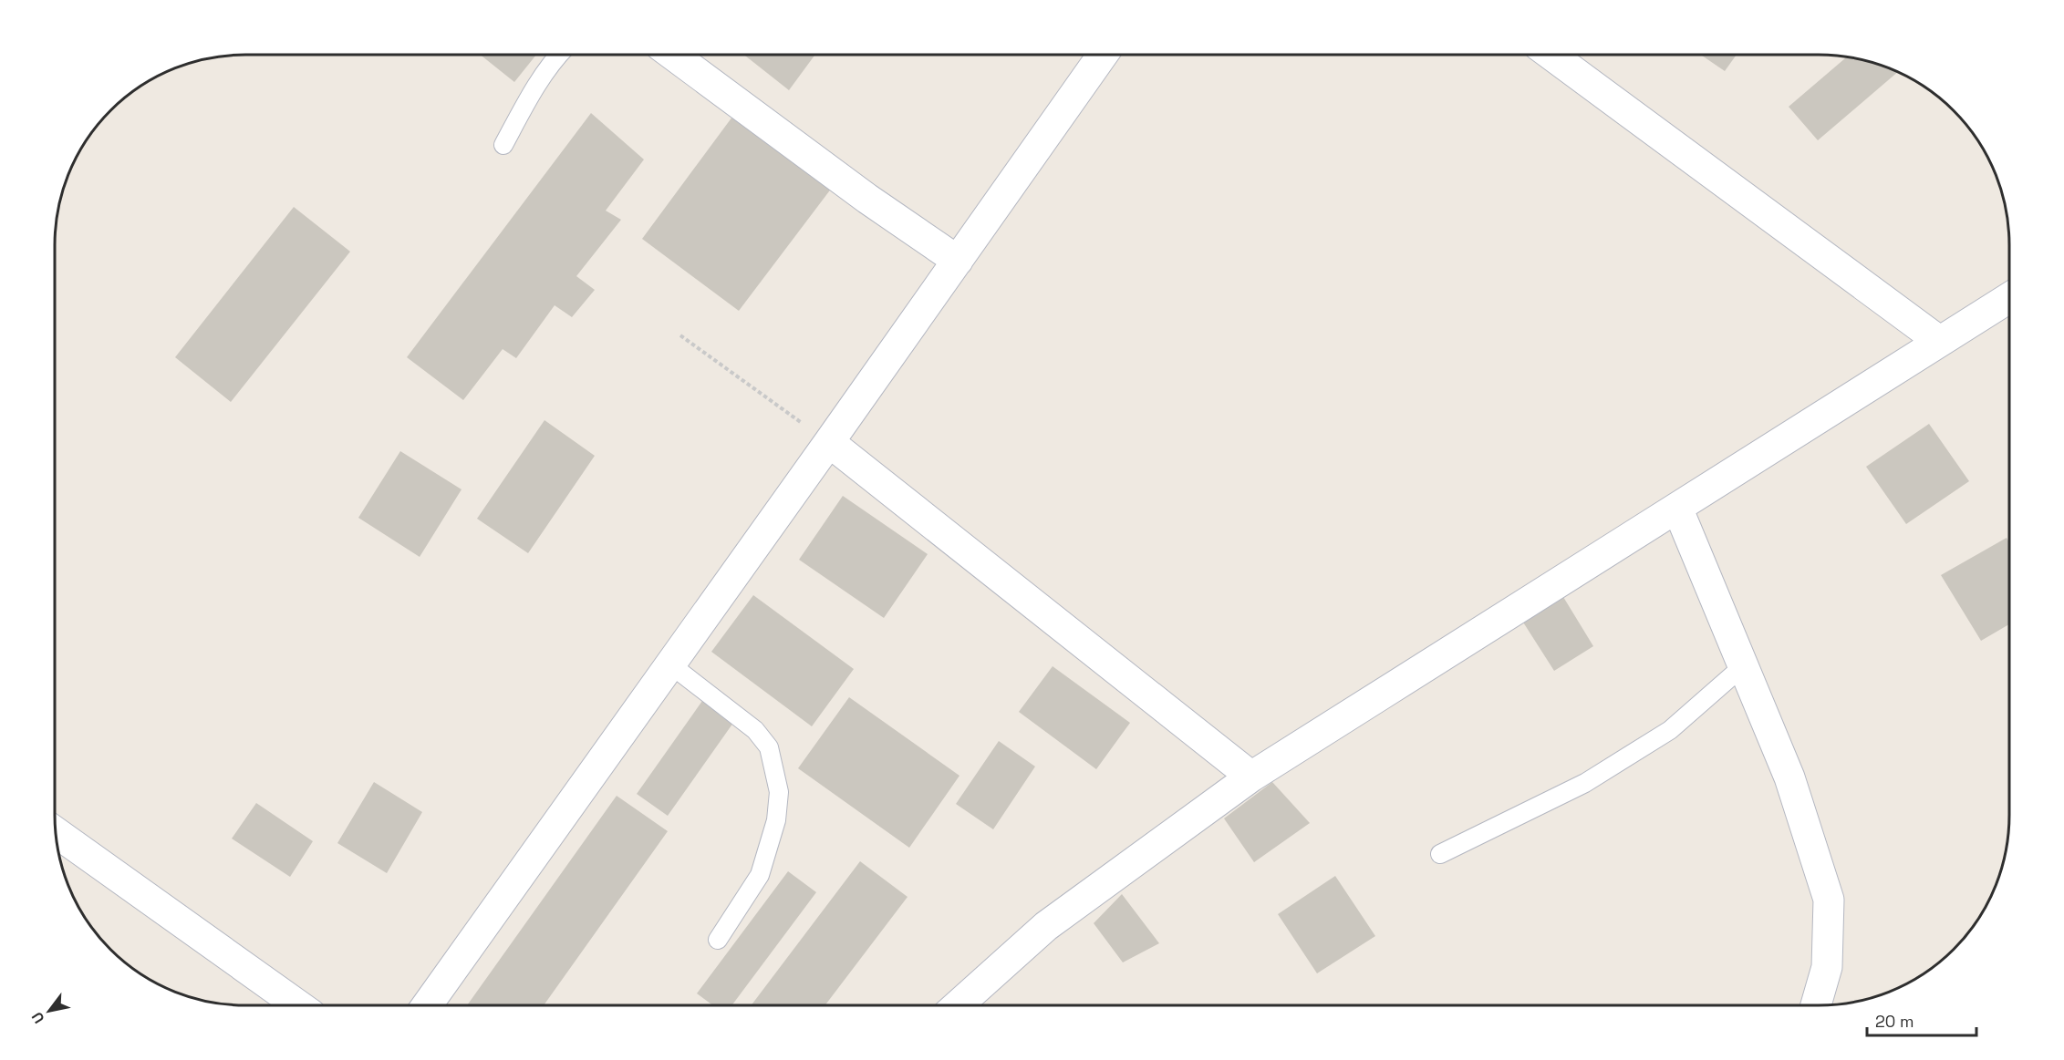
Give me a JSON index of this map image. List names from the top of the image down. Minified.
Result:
{"scale_bar":"20 m","north":"bottom left"}
